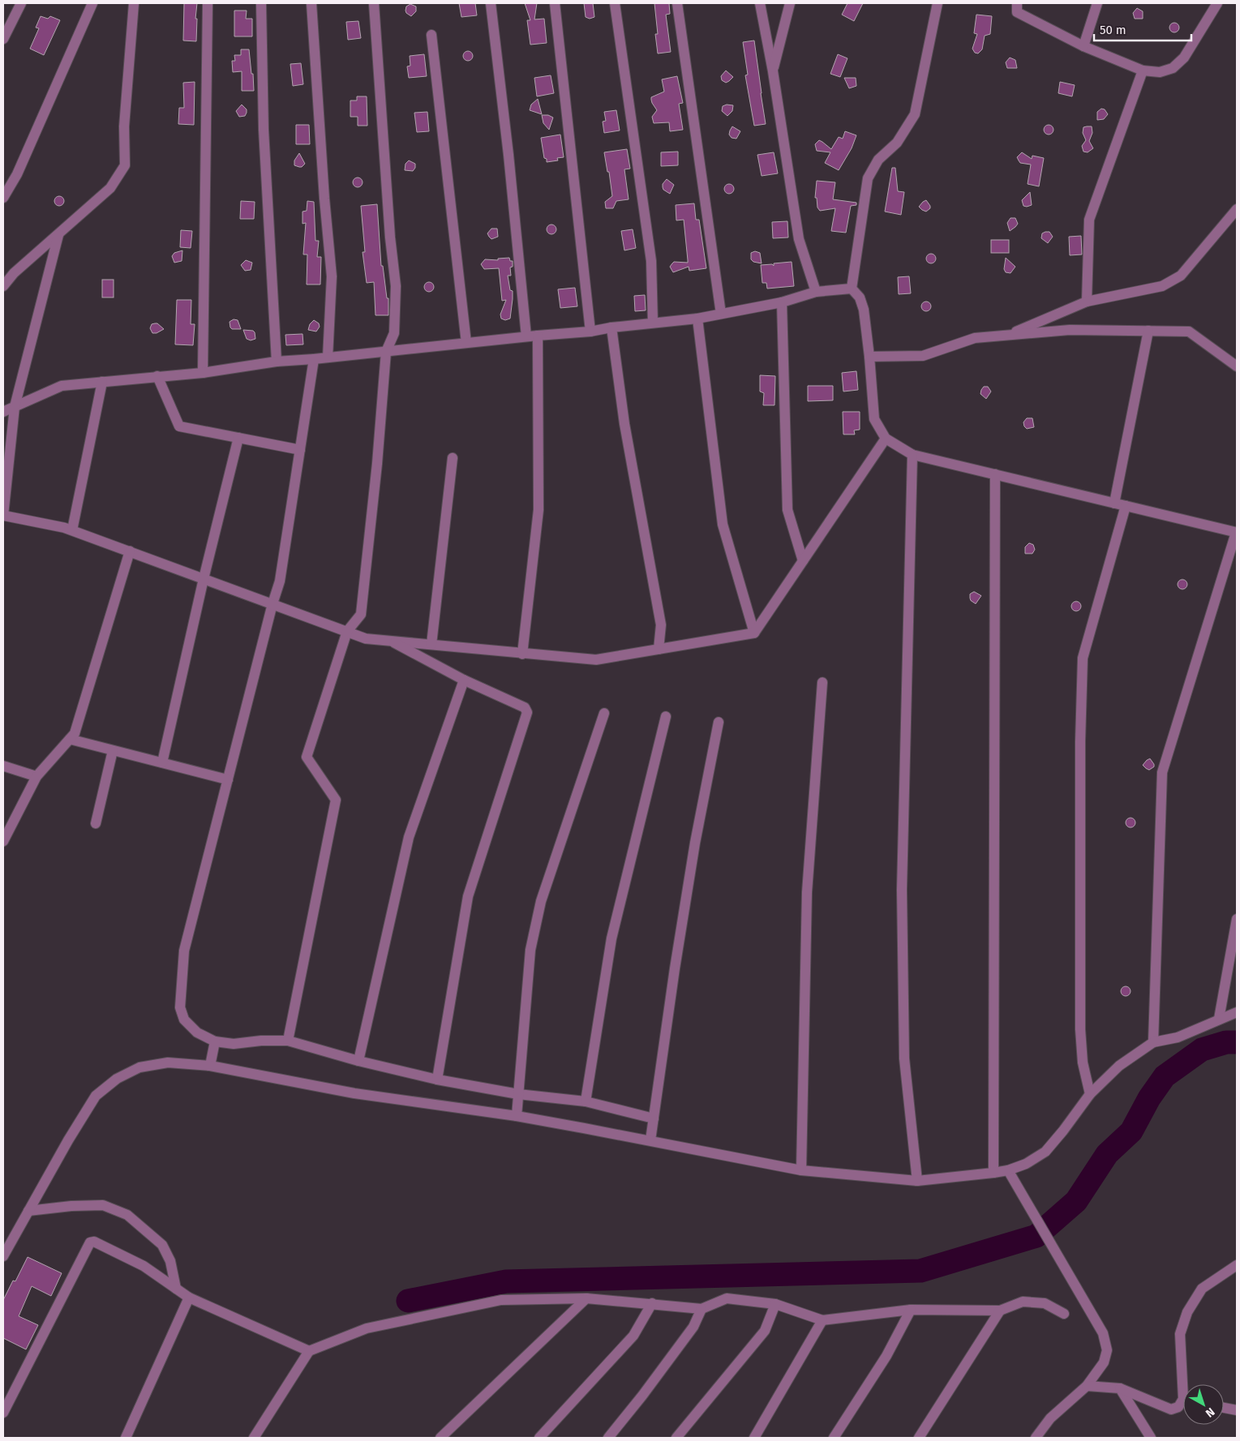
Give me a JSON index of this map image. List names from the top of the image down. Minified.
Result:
{"scale_bar":"50 m","north":"bottom right"}
